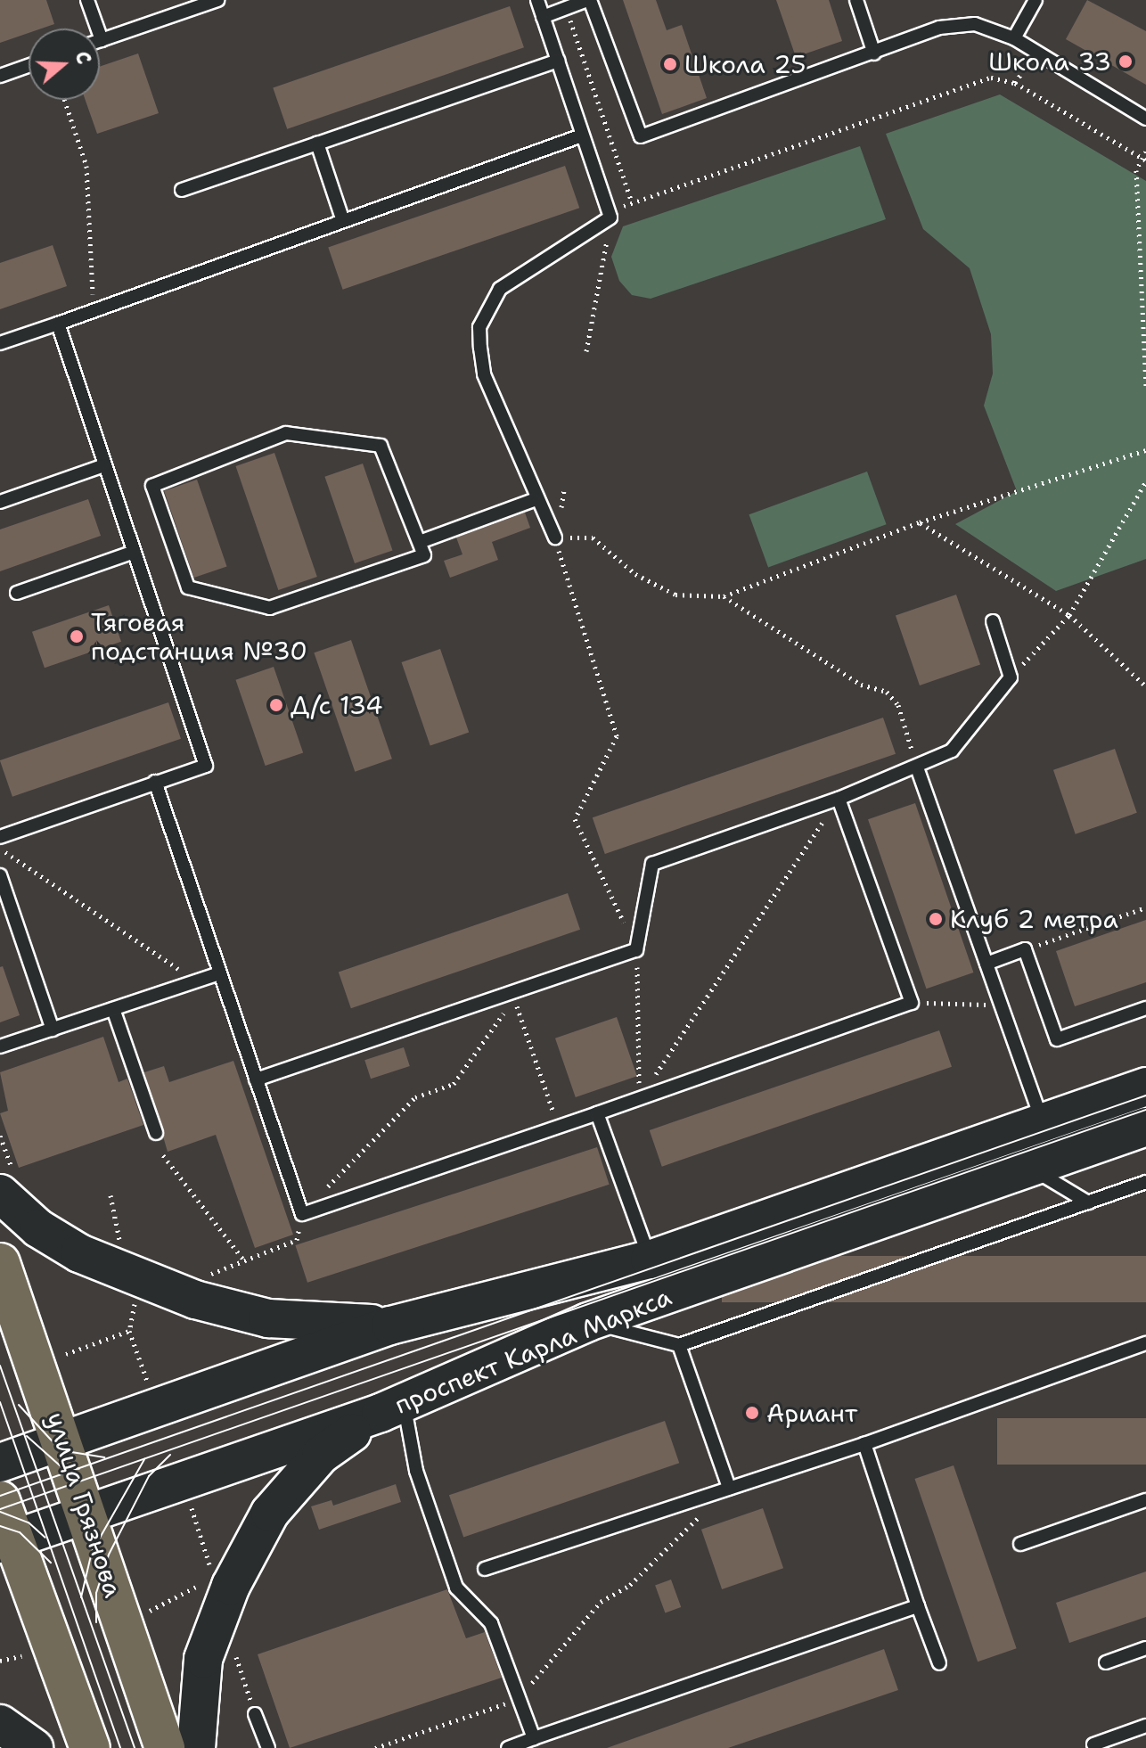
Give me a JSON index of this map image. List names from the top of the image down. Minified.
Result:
{"streets":{"main road":["проспект Карла Маркса","улица Грязнова"]},"crossings":[["проспект Карла Маркса","улица Грязнова"]],"places":["Школа 33","Школа 25","Тяговая подстанция №30","Д/с 134","Клуб 2 метра","Ариант"],"north":"right"}
